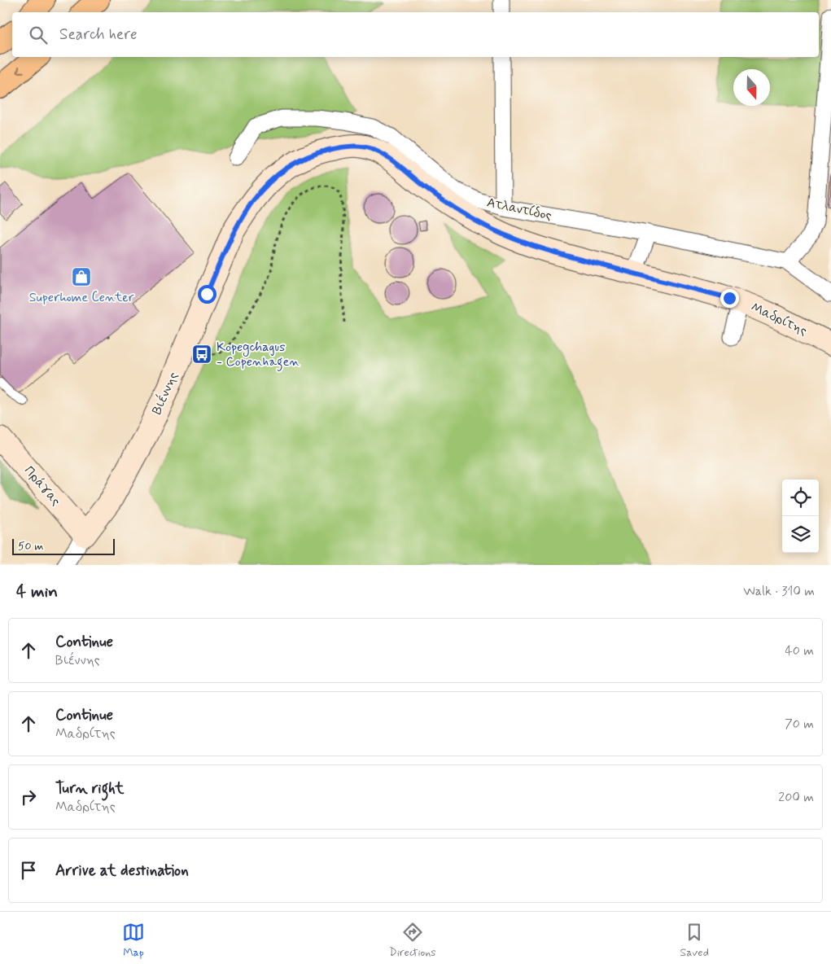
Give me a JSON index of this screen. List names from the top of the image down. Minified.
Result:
{"streets":{"street":["Ατλαντίδος","Μαδρίτης","Βιέννης","Πράγας"]},"crossings":[["Μαδρίτης","Βιέννης"],["Βιέννης","Πράγας"]],"places":{"shop":["Superhome Center"],"bus stop":["Kopegchagus - Copenhagen"]},"scale_bar":"50 m","north":"bottom","page":{"search":"Search here","scale":"50 m","heading":["4 min","Walk · 310 m"],"list":[["Continue","Βιέννης","40 m"],["Continue","Μαδρίτης","70 m"],["Turn right","Μαδρίτης","200 m"],"Arrive at destination"],"nav":["Map","Directions","Saved"]}}
